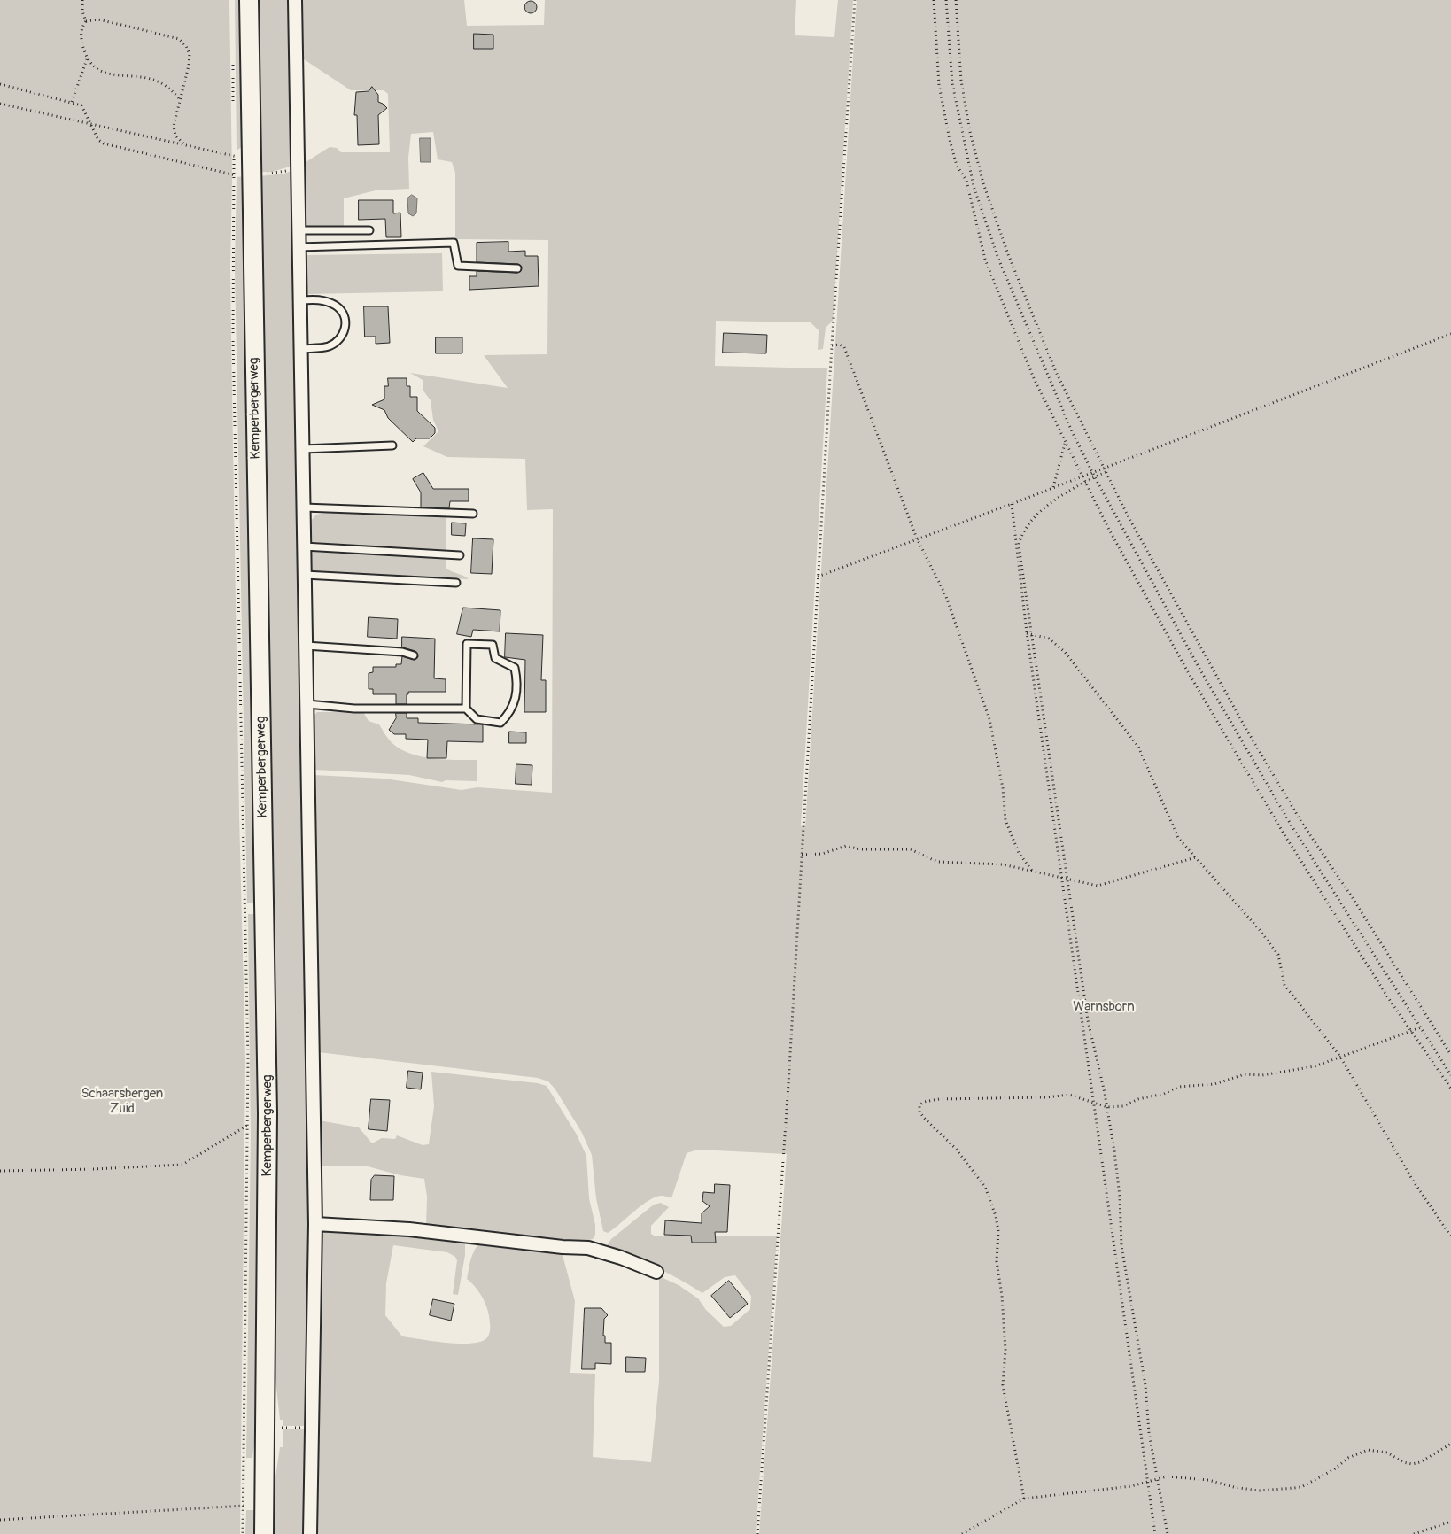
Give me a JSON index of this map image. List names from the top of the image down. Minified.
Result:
{"streets":{"main road":["Kemperbergerweg"]},"parks":["Warnsborn","Schaarsbergen Zuid"]}
